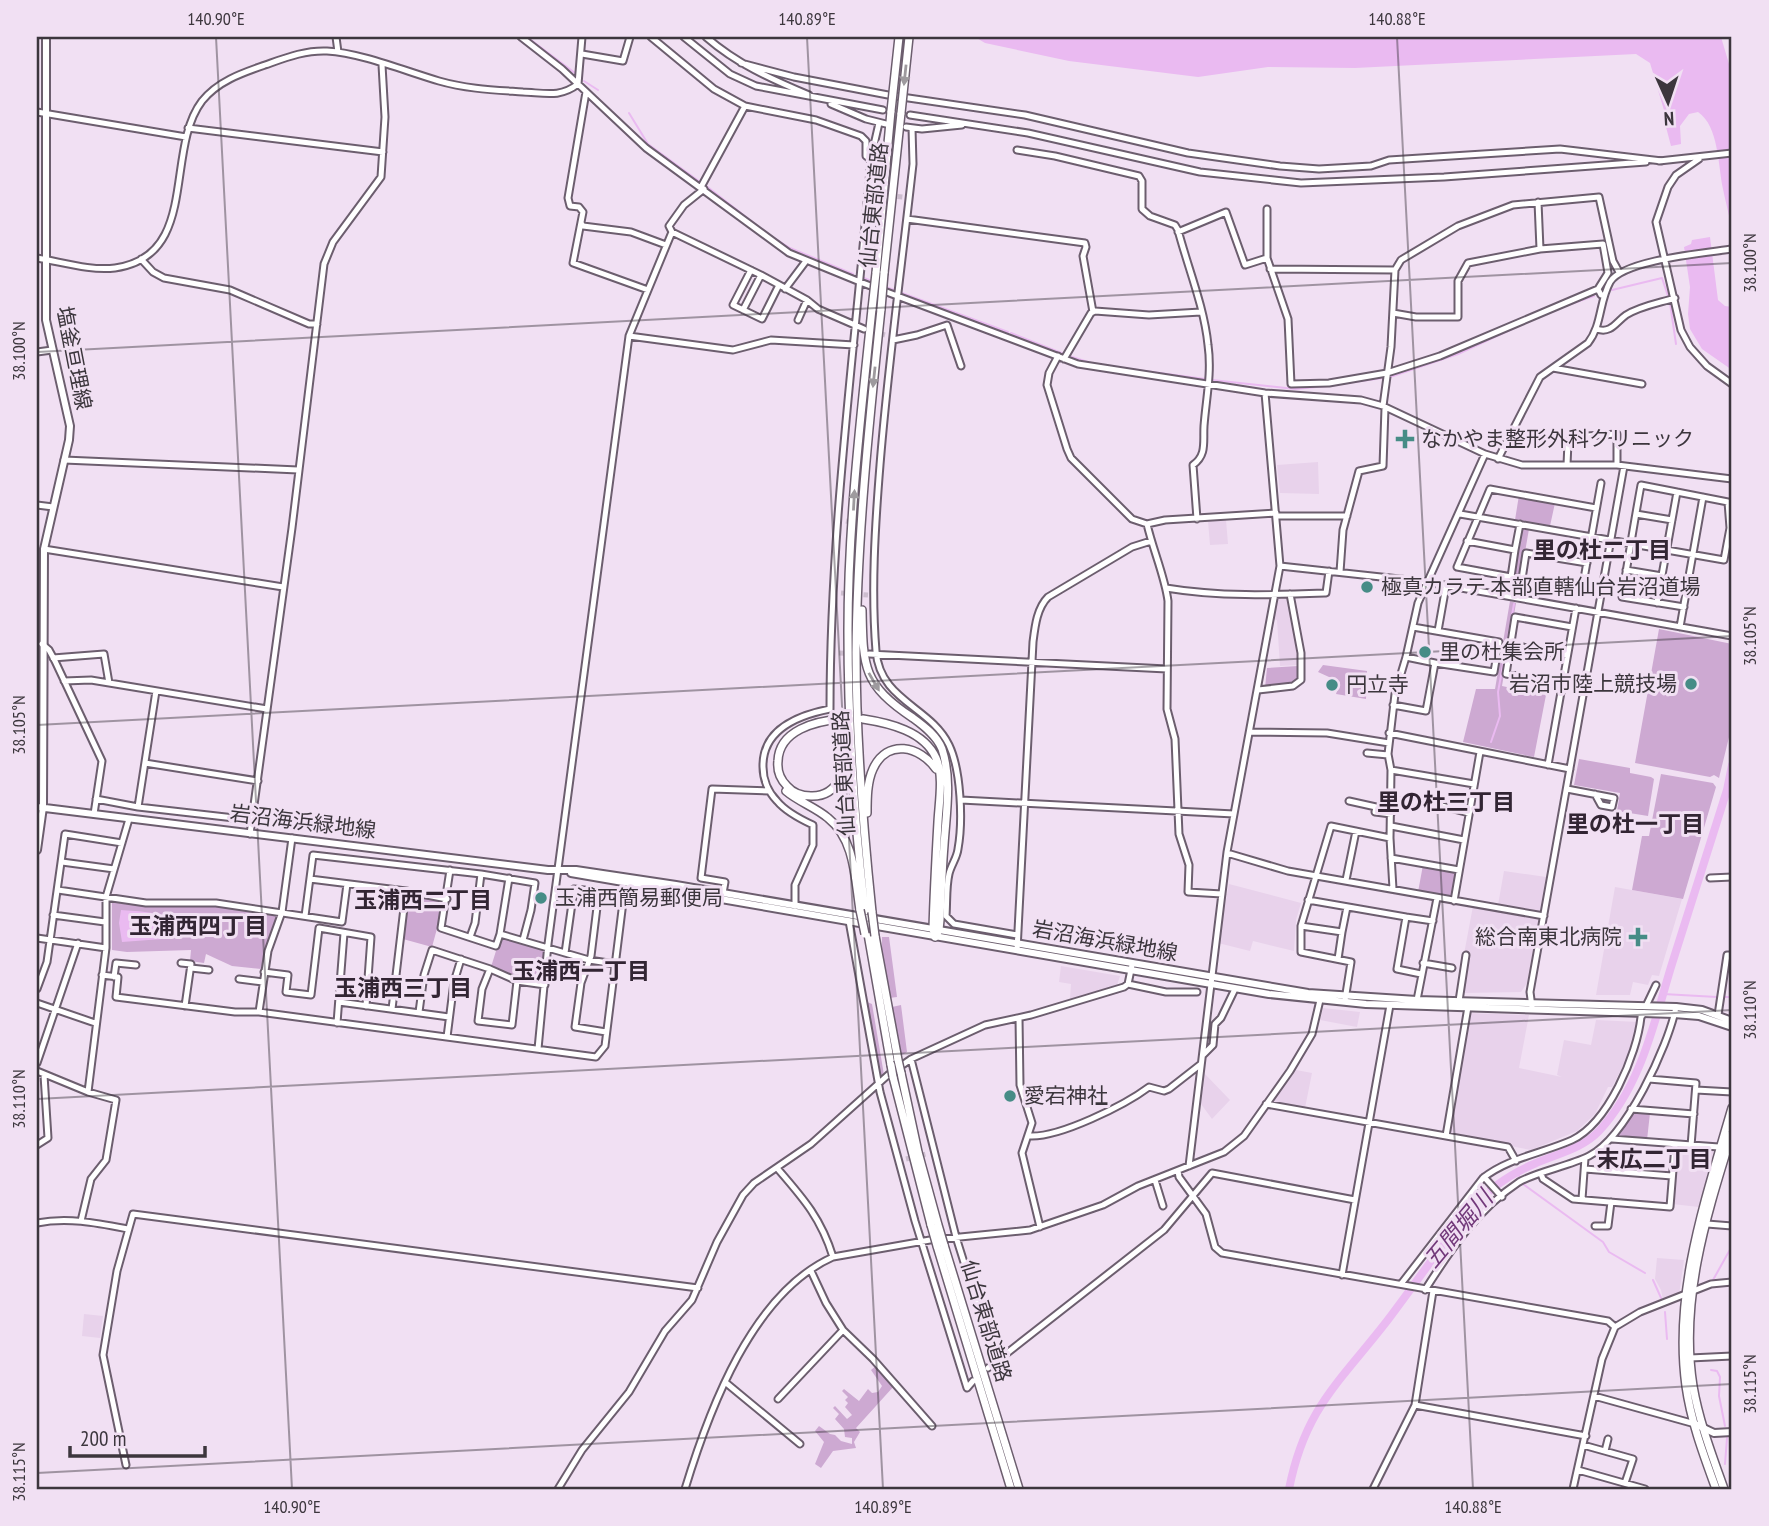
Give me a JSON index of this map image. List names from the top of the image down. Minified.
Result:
{"streets":{"highway":["仙台東部道路"],"main road":["塩釜亘理線","岩沼海浜緑地線"]},"crossings":[["塩釜亘理線","岩沼海浜緑地線"]],"districts":["里の杜二丁目","里の杜三丁目","里の杜一丁目","玉浦西二丁目","玉浦西四丁目","玉浦西一丁目","玉浦西三丁目","末広二丁目"],"water":["五間堀川"],"places":{"health":["なかやま整形外科クリニック","総合南東北病院"],"other":["極真カラテ 本部直轄仙台岩沼道場","里の杜集会所","岩沼市陸上競技場","円立寺","玉浦西簡易郵便局","愛宕神社"]},"scale_bar":"200 m","north":"bottom","coordinates":["140.90°E","140.89°E","140.88°E","38.100°N","38.105°N","38.110°N","38.115°N"]}
